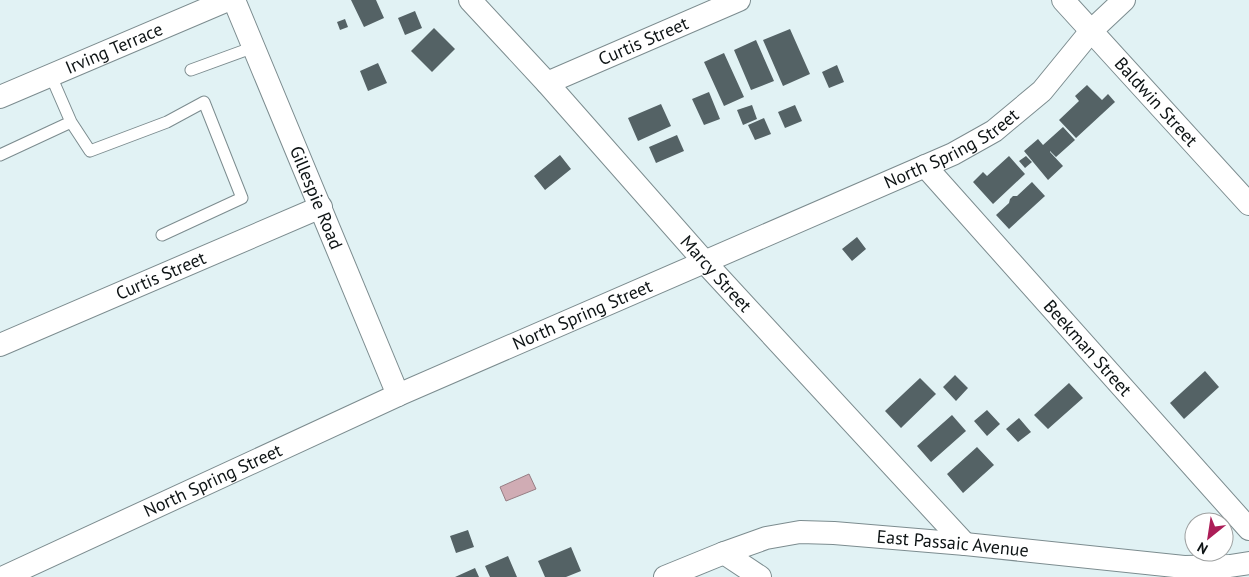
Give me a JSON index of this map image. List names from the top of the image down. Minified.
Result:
{"streets":{"street":["Curtis Street","Irving Terrace","Baldwin Street","North Spring Street","Gillespie Road","Marcy Street","Beekman Street","East Passaic Avenue"]},"crossings":[["Curtis Street","Gillespie Road"],["Curtis Street","Marcy Street"],["Baldwin Street","North Spring Street"],["North Spring Street","Gillespie Road"],["North Spring Street","Marcy Street"],["North Spring Street","Beekman Street"],["Marcy Street","East Passaic Avenue"]],"north":"bottom left"}
